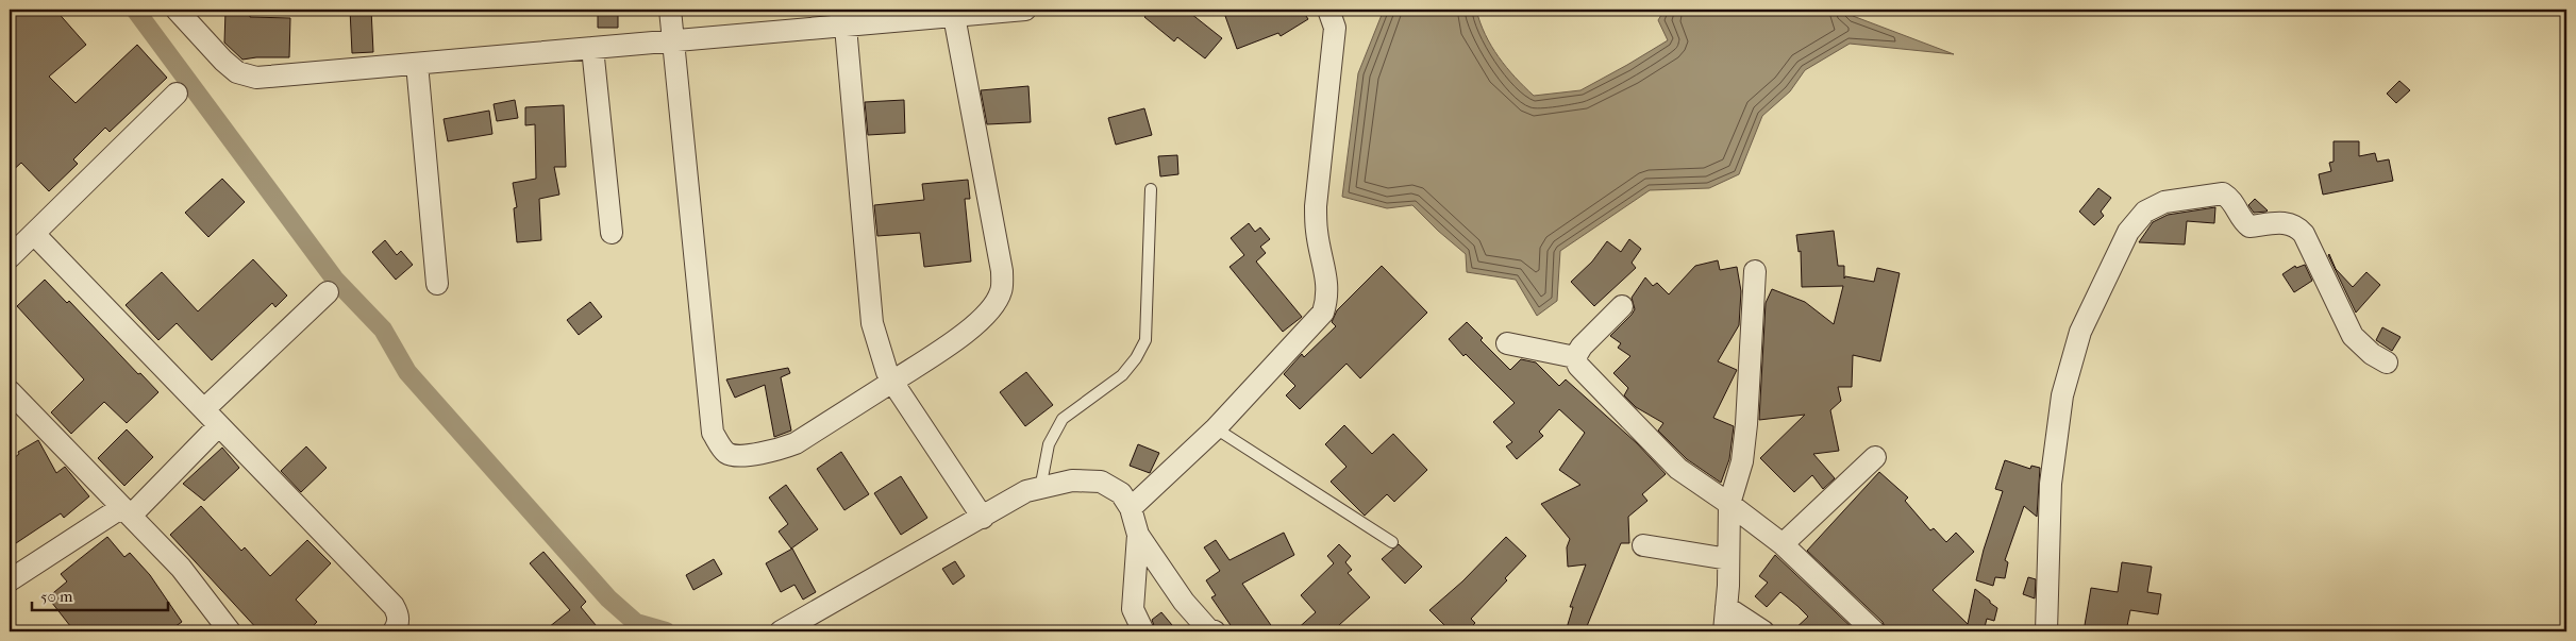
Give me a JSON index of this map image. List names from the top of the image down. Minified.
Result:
{"scale_bar":"50 m"}
